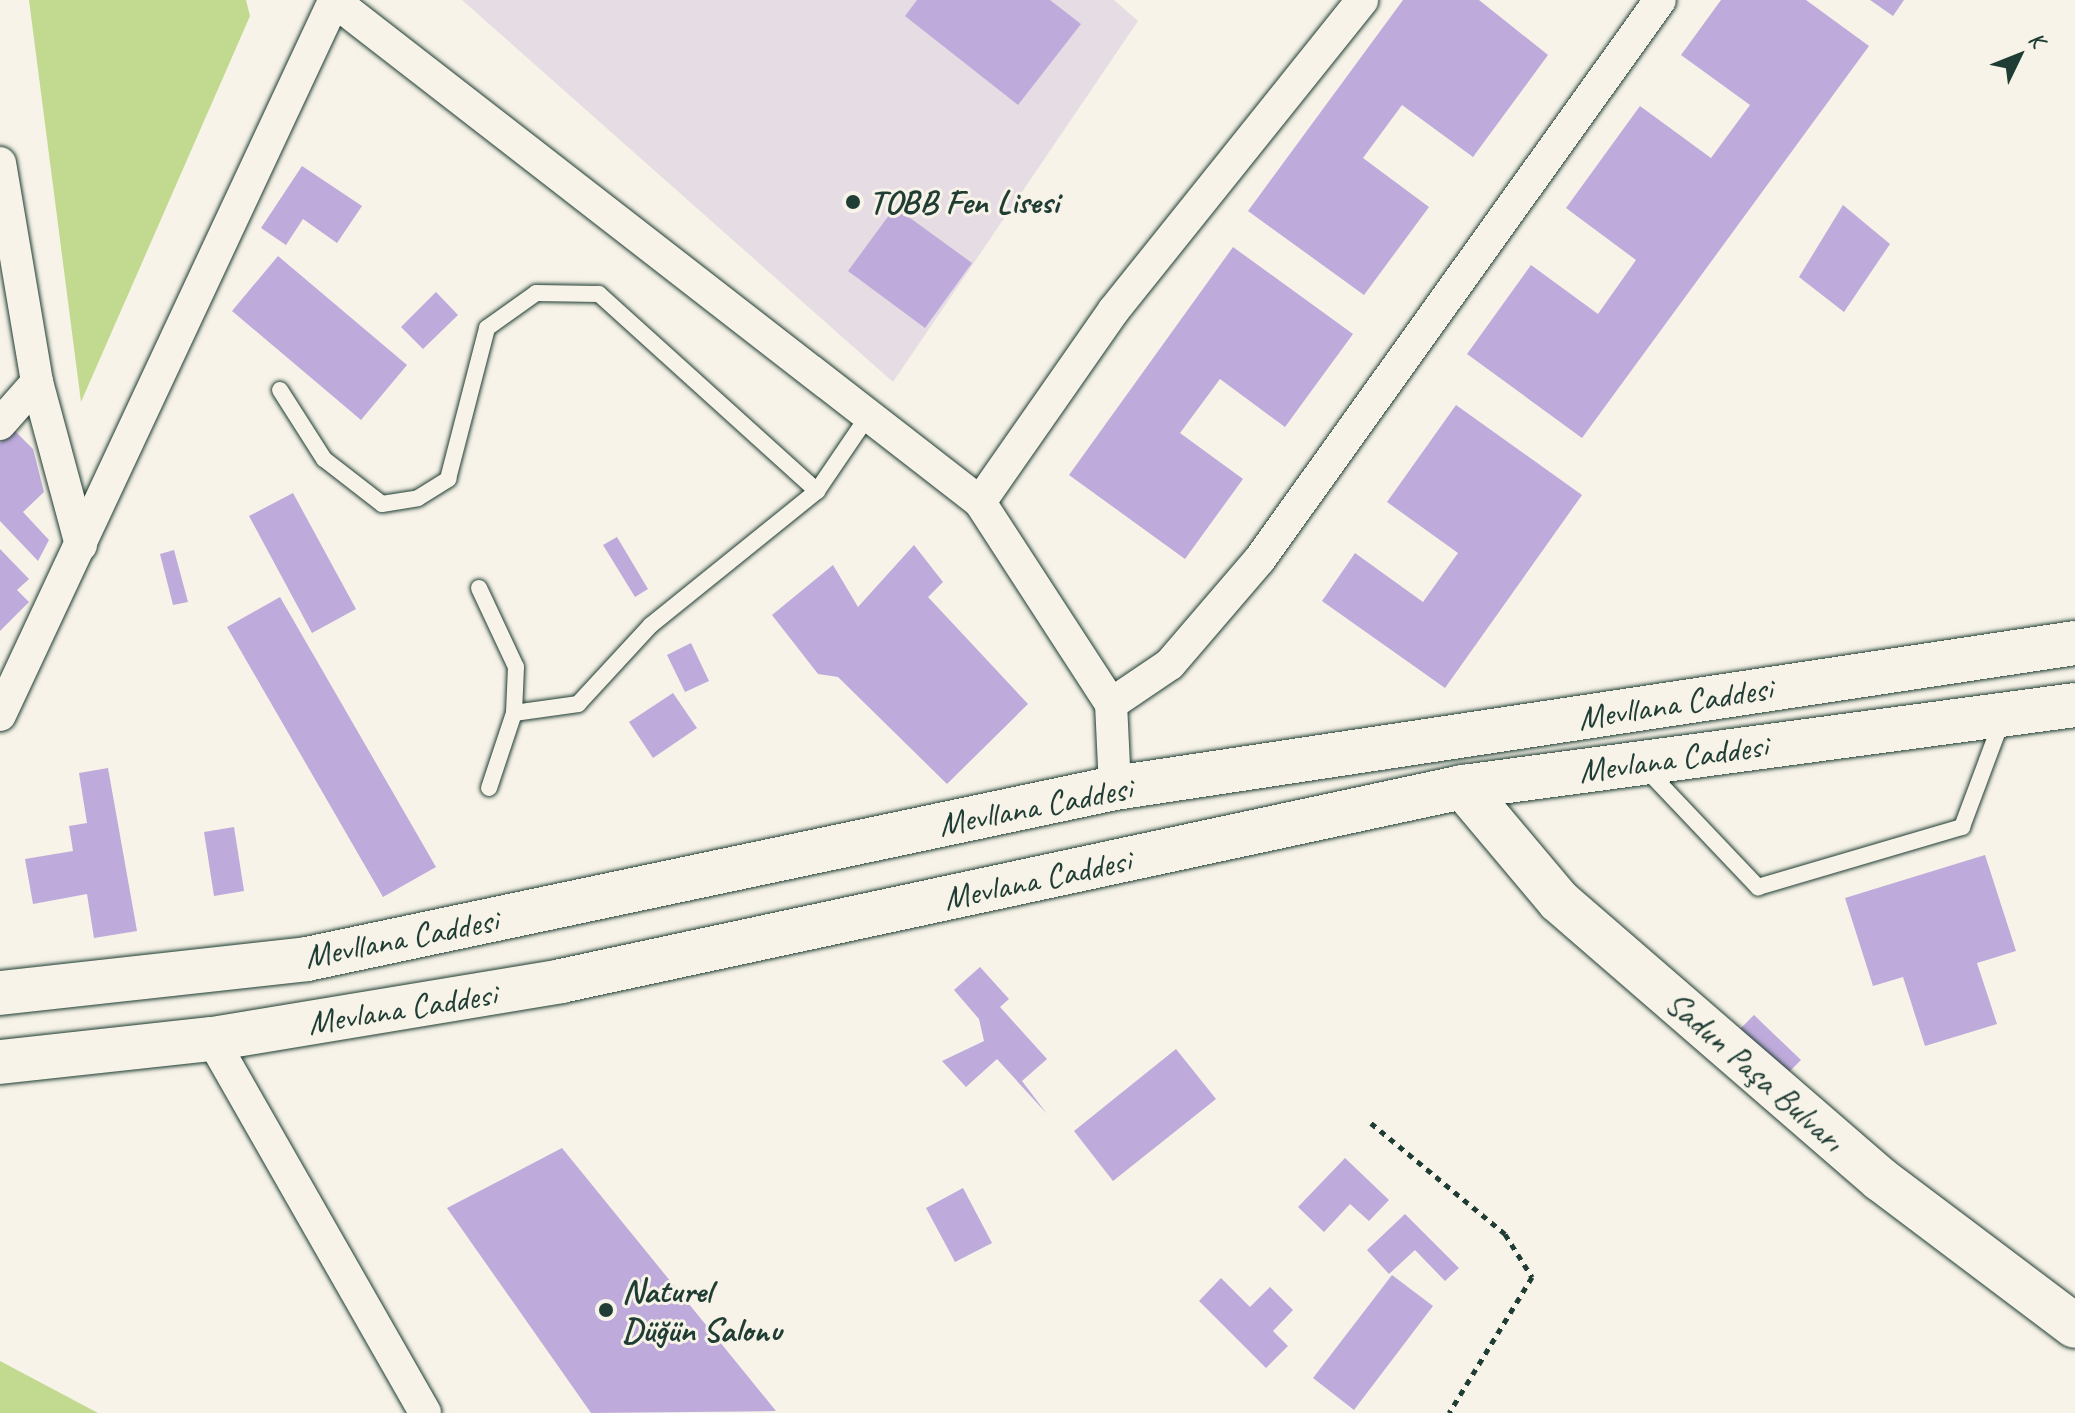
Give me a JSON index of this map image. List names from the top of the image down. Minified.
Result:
{"streets":{"main road":["Mevllana Caddesi","Mevlana Caddesi","Sadun Paşa Bulvarı"]},"crossings":[["Mevlana Caddesi","Sadun Paşa Bulvarı"]],"places":["TOBB Fen Lisesi","Naturel Düğün Salonu"],"north":"top right"}
